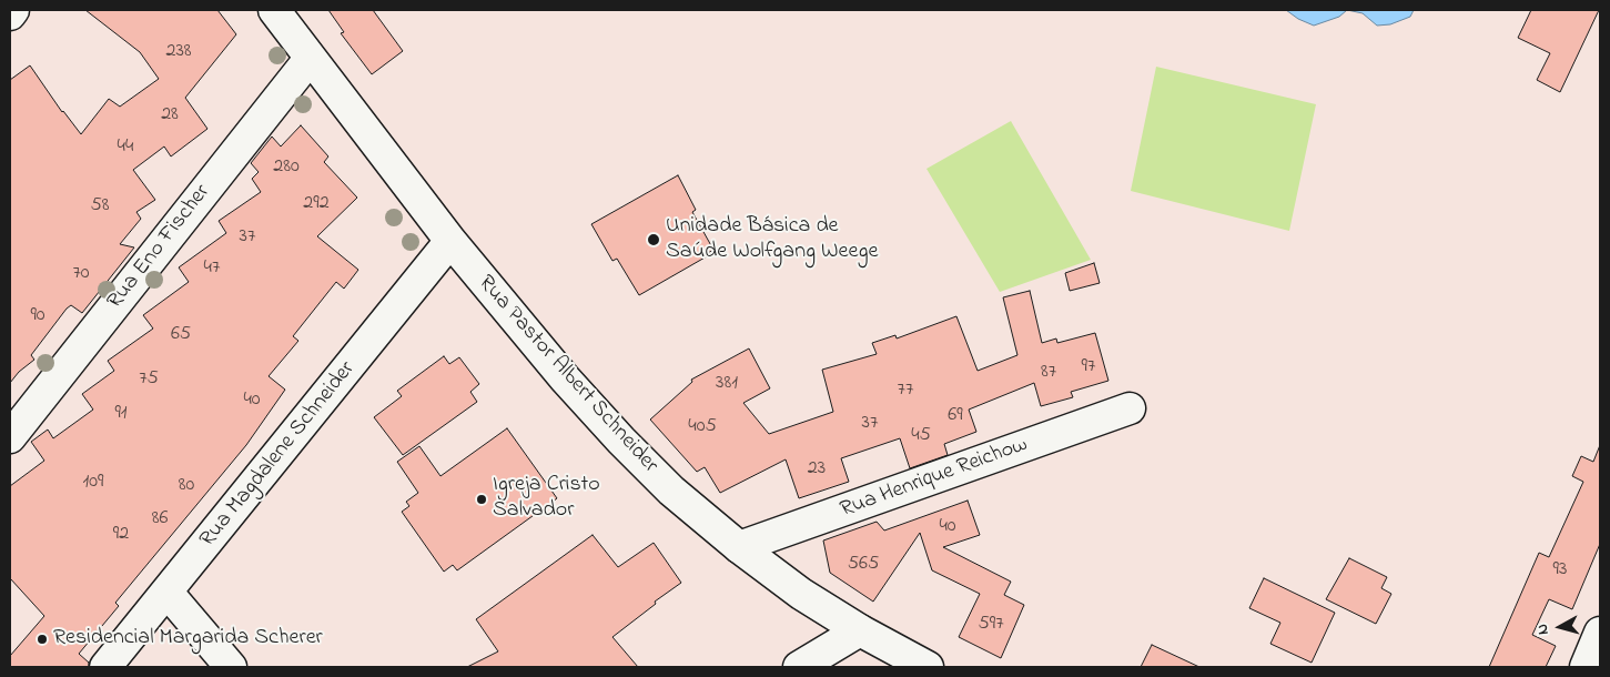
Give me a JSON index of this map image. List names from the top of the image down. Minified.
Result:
{"streets":{"main road":["Rua Eno Fischer","Rua Pastor Albert Schneider","Rua Magdalene Schneider","Rua Henrique Reichow"]},"crossings":[["Rua Eno Fischer","Rua Pastor Albert Schneider"],["Rua Pastor Albert Schneider","Rua Magdalene Schneider"],["Rua Pastor Albert Schneider","Rua Henrique Reichow"]],"places":["Unidade Básica de Saúde Wolfgang Weege","Igreja Cristo Salvador","Residencial Margarida Scherer"],"house_numbers":["238","28","44","280","292","58","37","47","70","90","65","97","87","75","381","77","40","91","69","37","405","45","23","109","80","86","40","92","565","93","597"],"north":"left"}
